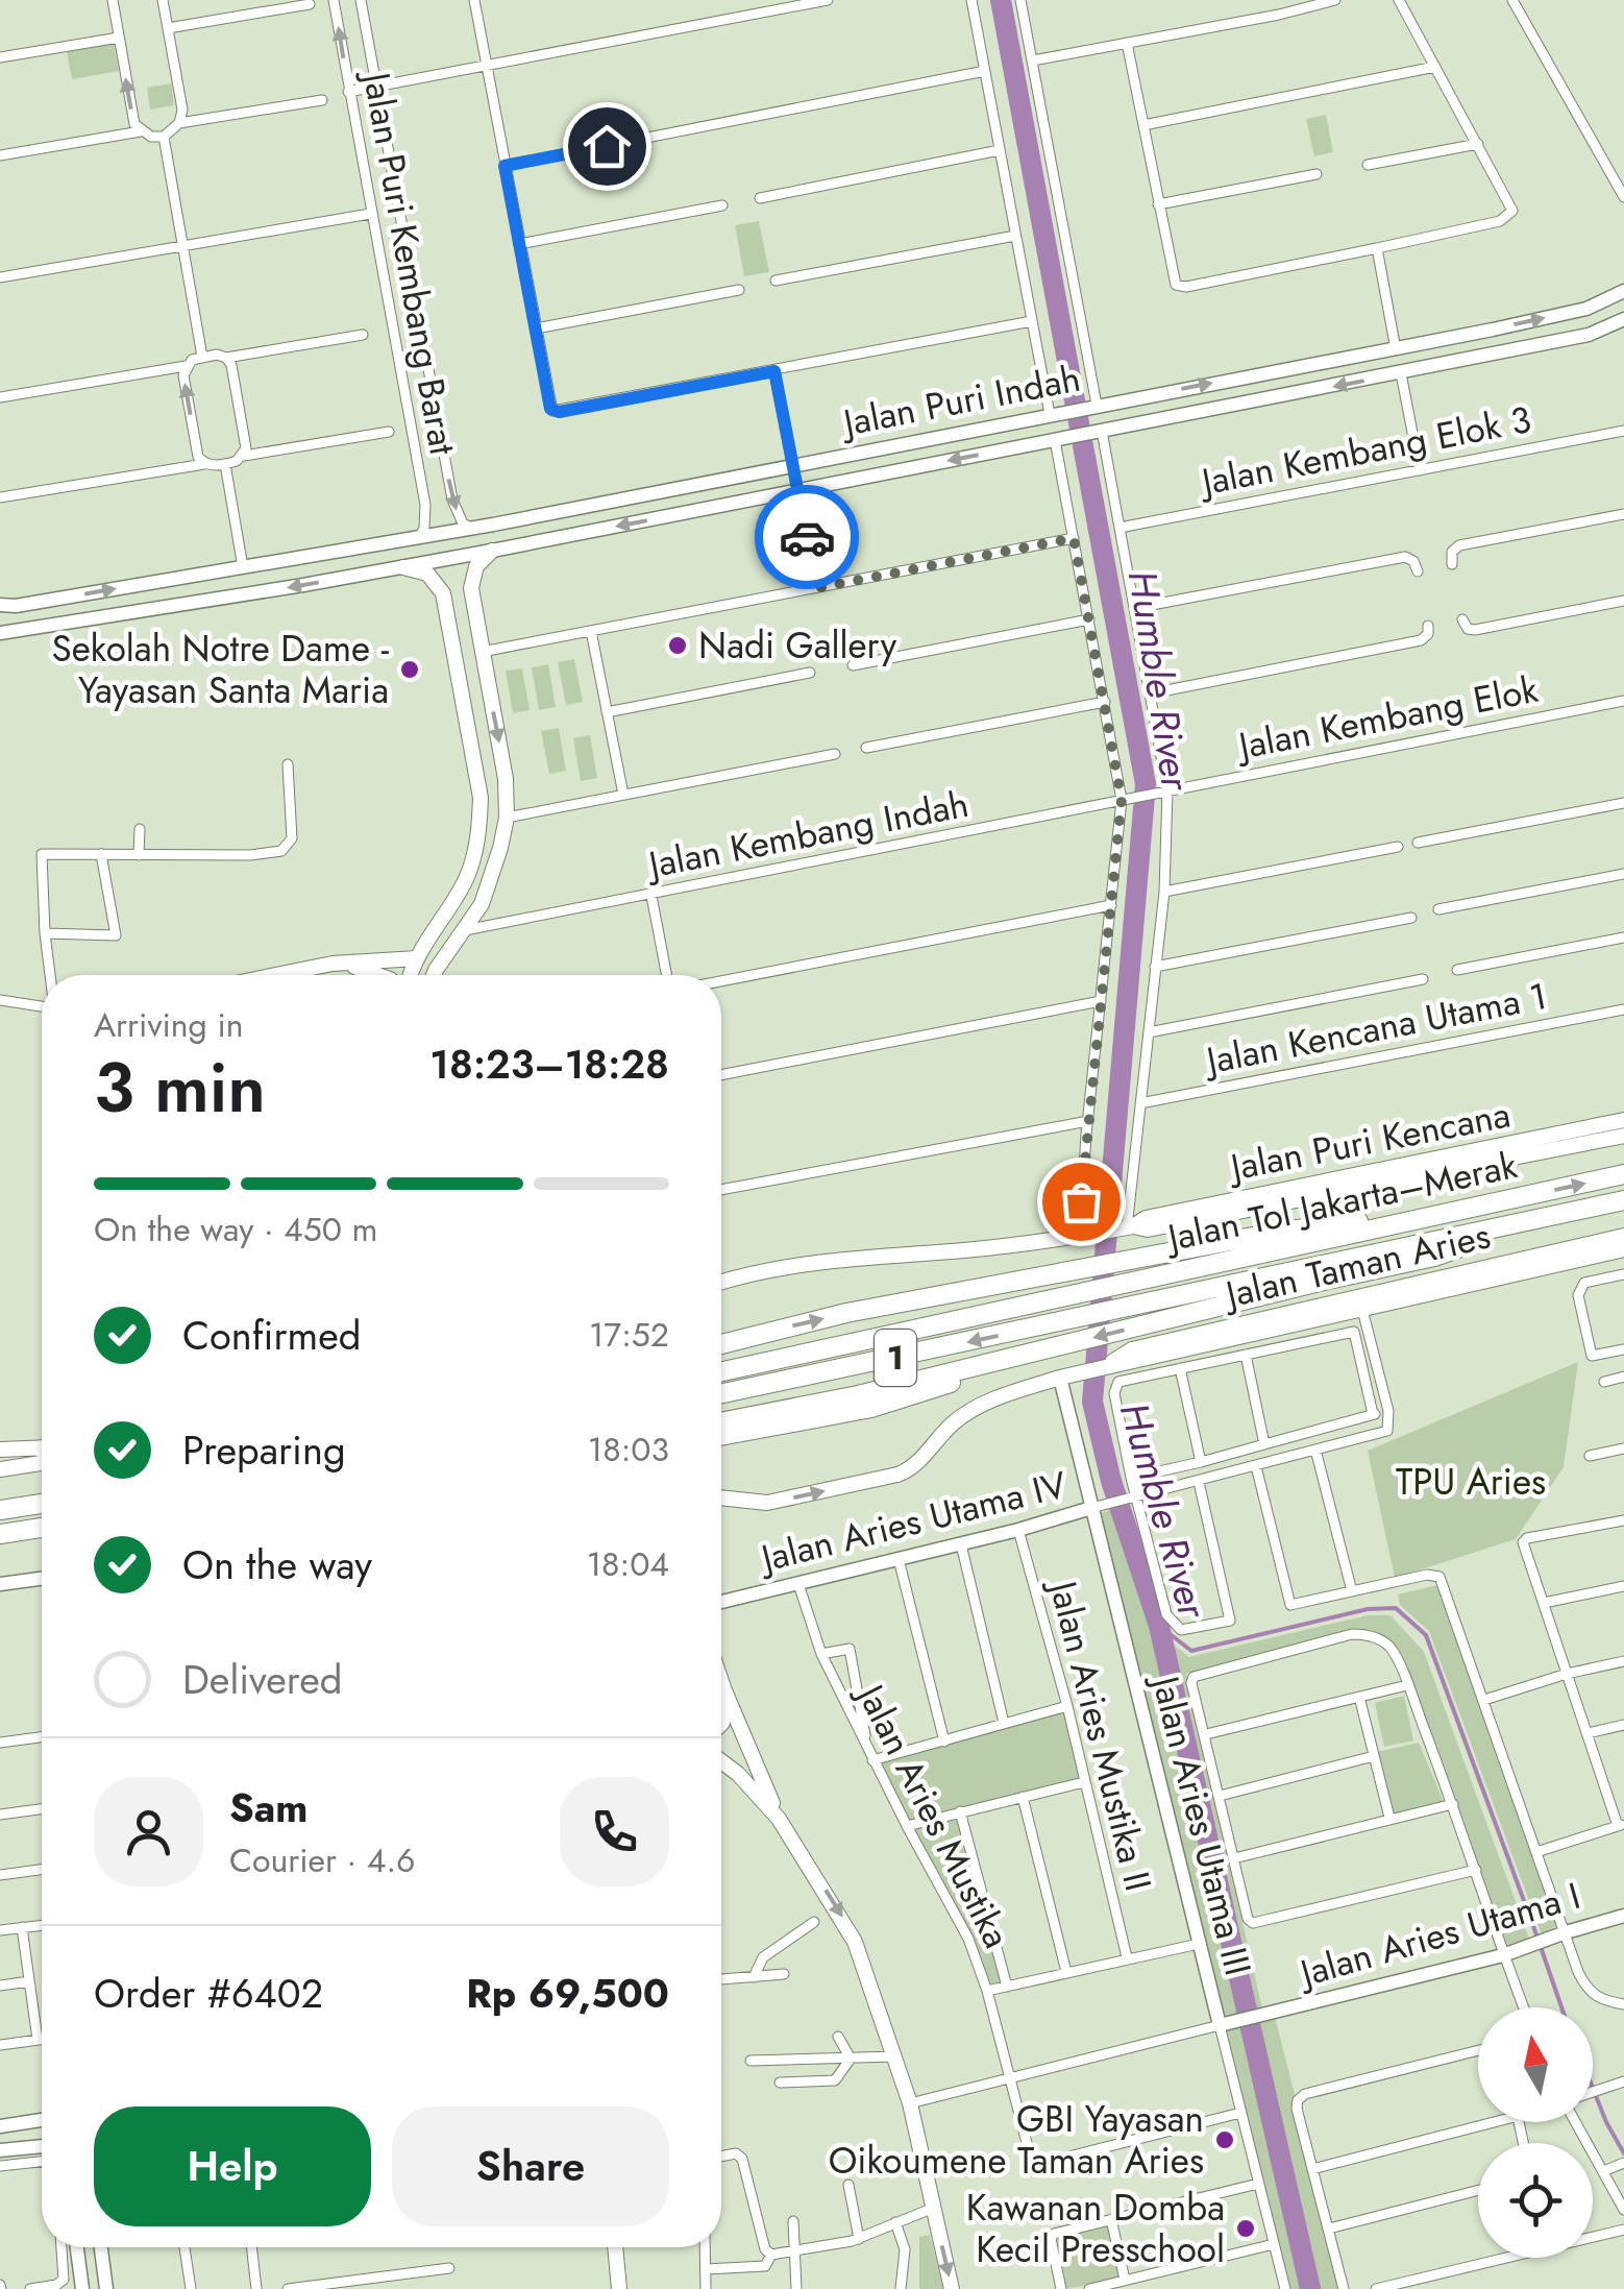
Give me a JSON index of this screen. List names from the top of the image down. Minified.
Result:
{"streets":{"highway":["Jalan Tol Jakarta–Merak","1"],"main road":["Jalan Puri Indah","Jalan Puri Kencana","Jalan Taman Aries","Jalan Aries Utama IV","Jalan Aries Utama III","Jalan Aries Utama I"],"street":["Jalan Puri Kembang Barat","Jalan Kembang Elok 3","Jalan Kembang Elok","Jalan Kembang Indah","Jalan Kencana Utama 1","Jalan Aries Mustika II","Jalan Aries Mustika"]},"crossings":[["Jalan Puri Kembang Barat","Jalan Puri Indah"],["Jalan Kembang Elok","Jalan Kembang Indah"],["Jalan Taman Aries","Jalan Aries Utama III"],["Jalan Aries Utama IV","Jalan Aries Mustika II"],["Jalan Aries Utama IV","Jalan Aries Mustika"],["Jalan Aries Utama IV","Jalan Aries Utama III"],["Jalan Aries Mustika","Jalan Aries Utama III"],["Jalan Aries Mustika","Jalan Aries Utama I"],["Jalan Aries Utama III","Jalan Aries Utama I"]],"water":["Humble River"],"parks":["TPU Aries"],"places":["Nadi Gallery","Sekolah Notre Dame - Yayasan Santa Maria","GBI Yayasan Oikoumene Taman Aries","Kawanan Domba Kecil Presschool"],"north":"top","page":{"heading":["3 min","Arriving in","18:23–18:28"],"panel":["Sam","Courier · 4.6","Order #6402","Rp 69,500"],"bar":"On the way · 450 m","list":[["Confirmed","17:52"],["Preparing","18:03"],["On the way","18:04"],"Delivered"],"buttons":["Help","Share"]}}
